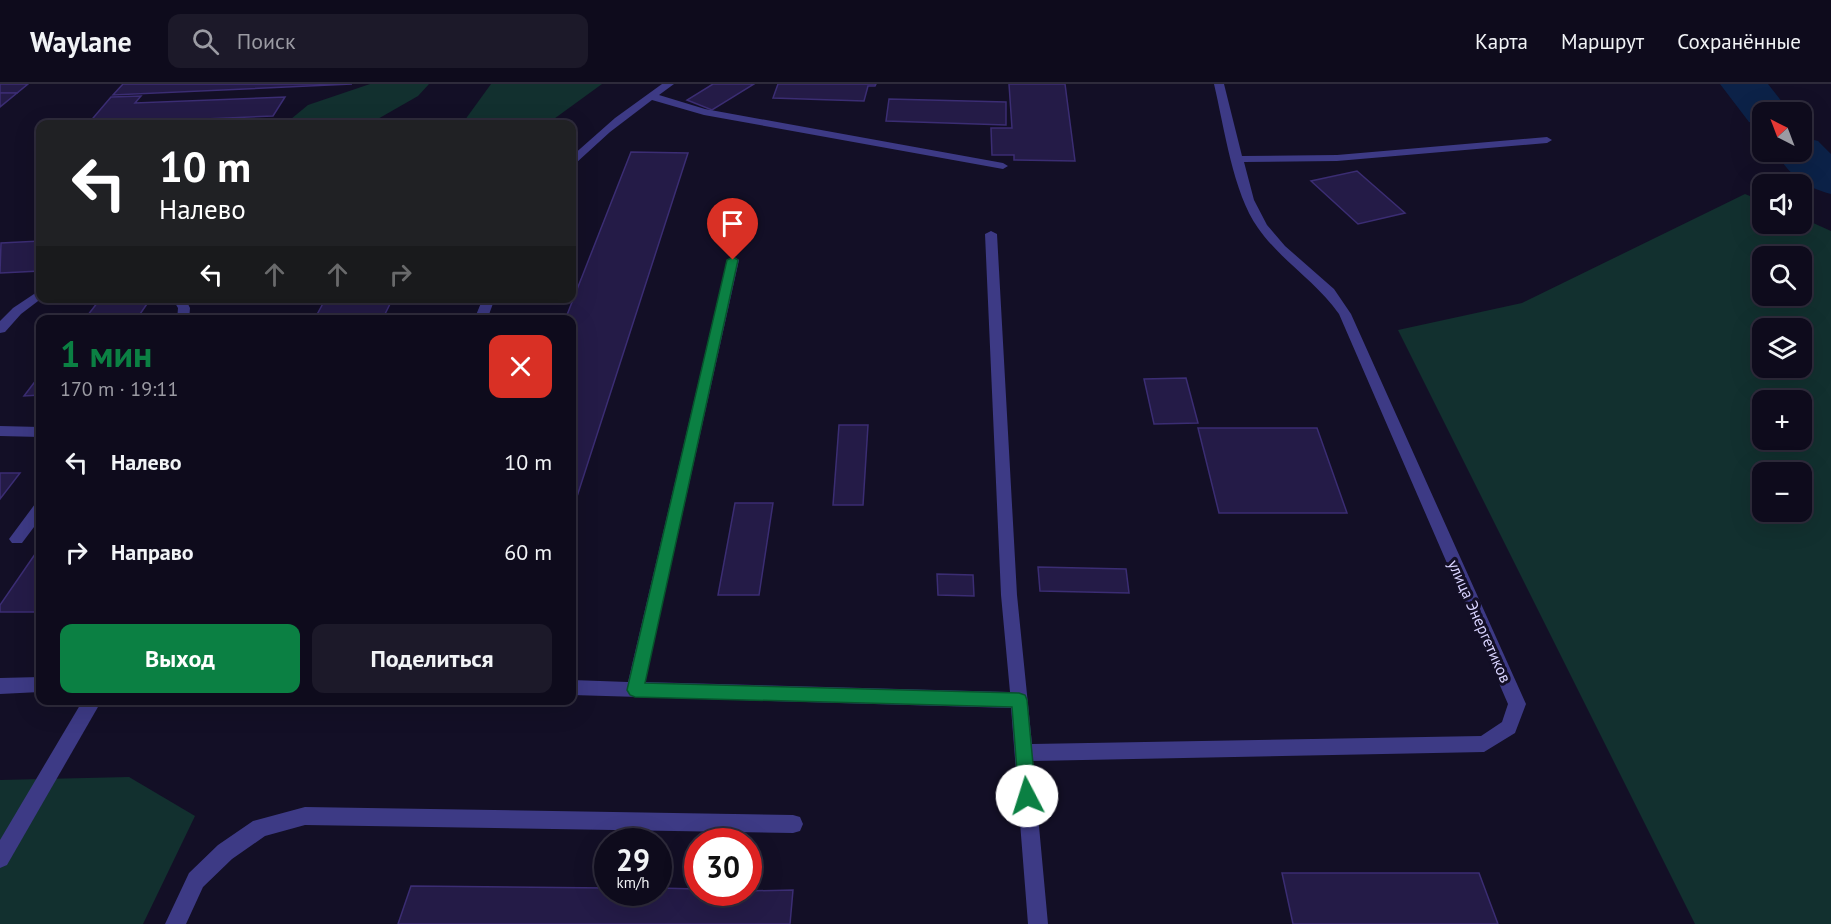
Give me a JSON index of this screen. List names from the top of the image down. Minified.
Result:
{"streets":{"street":["улица Энергетиков"]},"north":"top left","page":{"header":"Waylane","search":"Поиск","nav":["Карта","Маршрут","Сохранённые"],"map_buttons":["+","−"],"turn":["10 m","Налево"],"heading":["1 мин","170 m · 19:11"],"list":[{"name":"Налево","value":"10 m"},{"name":"Направо","value":"60 m"}],"buttons":["Выход","Поделиться"],"speed":"29 km/h","limit":"30"}}
